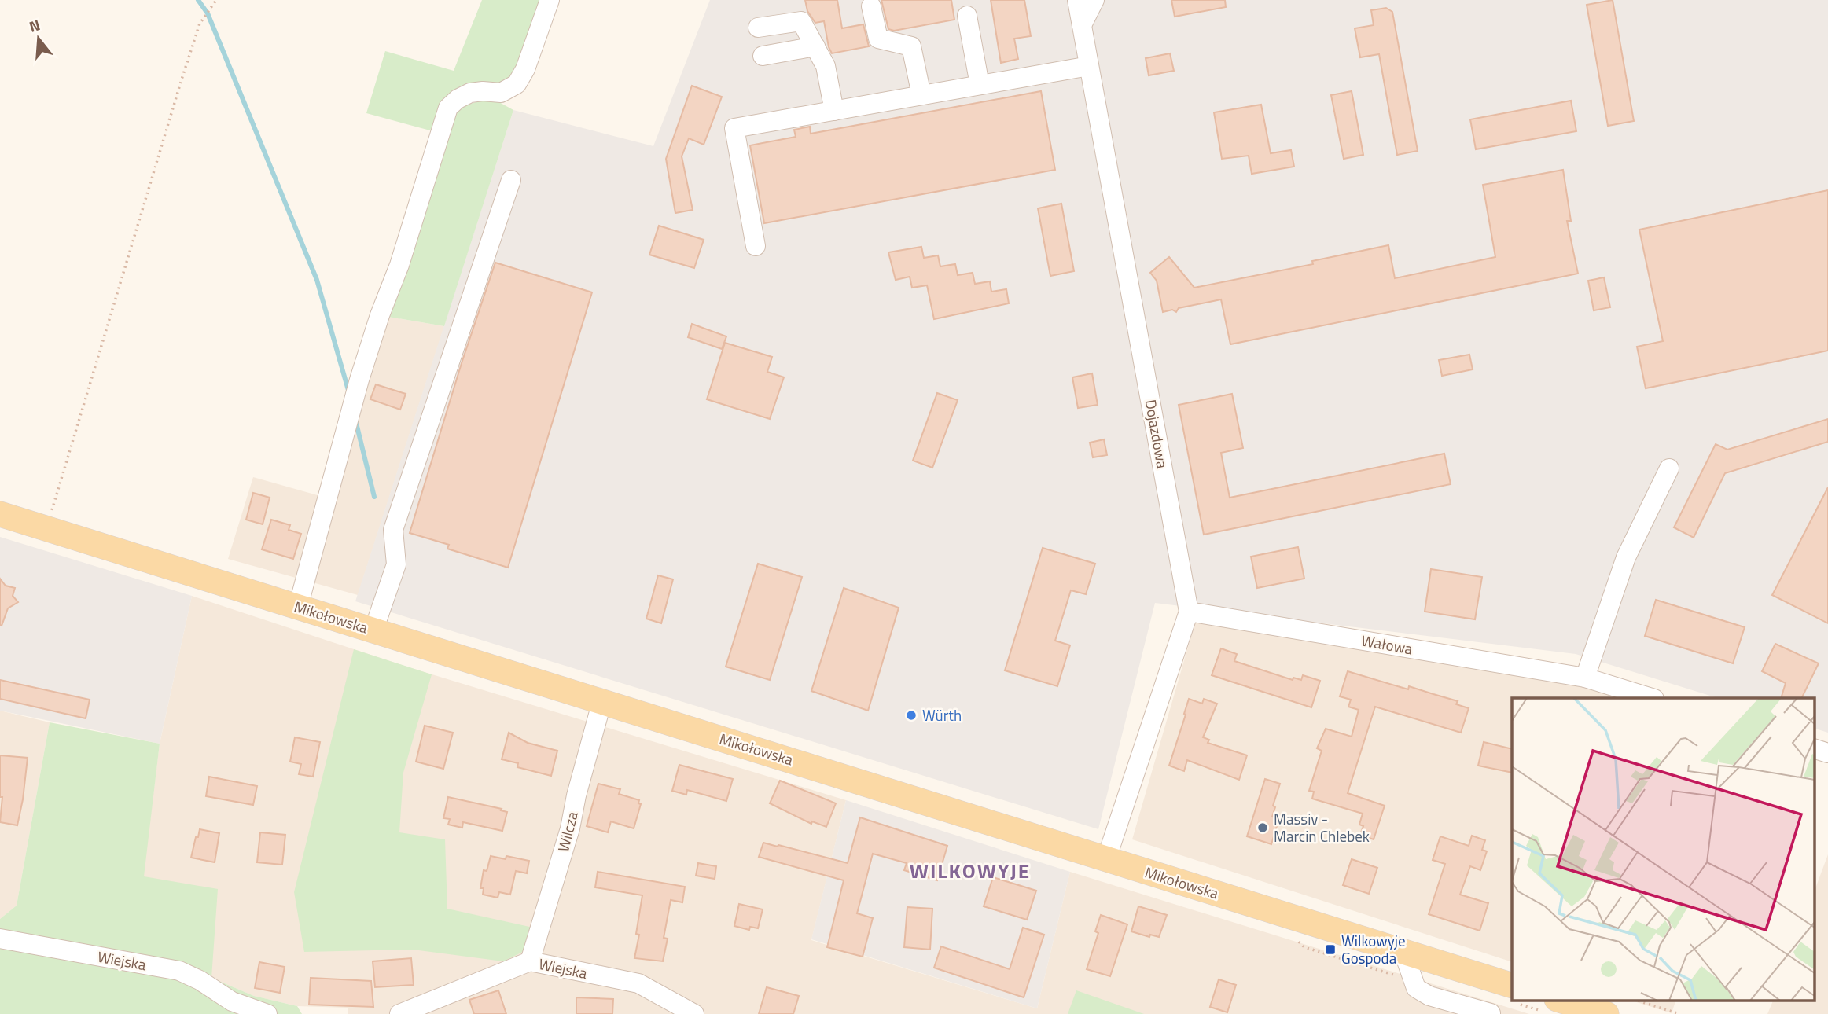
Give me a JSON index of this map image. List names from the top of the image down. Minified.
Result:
{"streets":{"main road":["Mikołowska"],"street":["Dojazdowa","Wałowa","Wilcza","Wiejska"]},"crossings":[["Dojazdowa","Mikołowska"],["Dojazdowa","Wałowa"],["Mikołowska","Wilcza"],["Wilcza","Wiejska"]],"districts":["WILKOWYJE"],"places":{"other":["Würth","Massiv - Marcin Chlebek"],"transit":["Wilkowyje Gospoda"]},"north":"top"}
